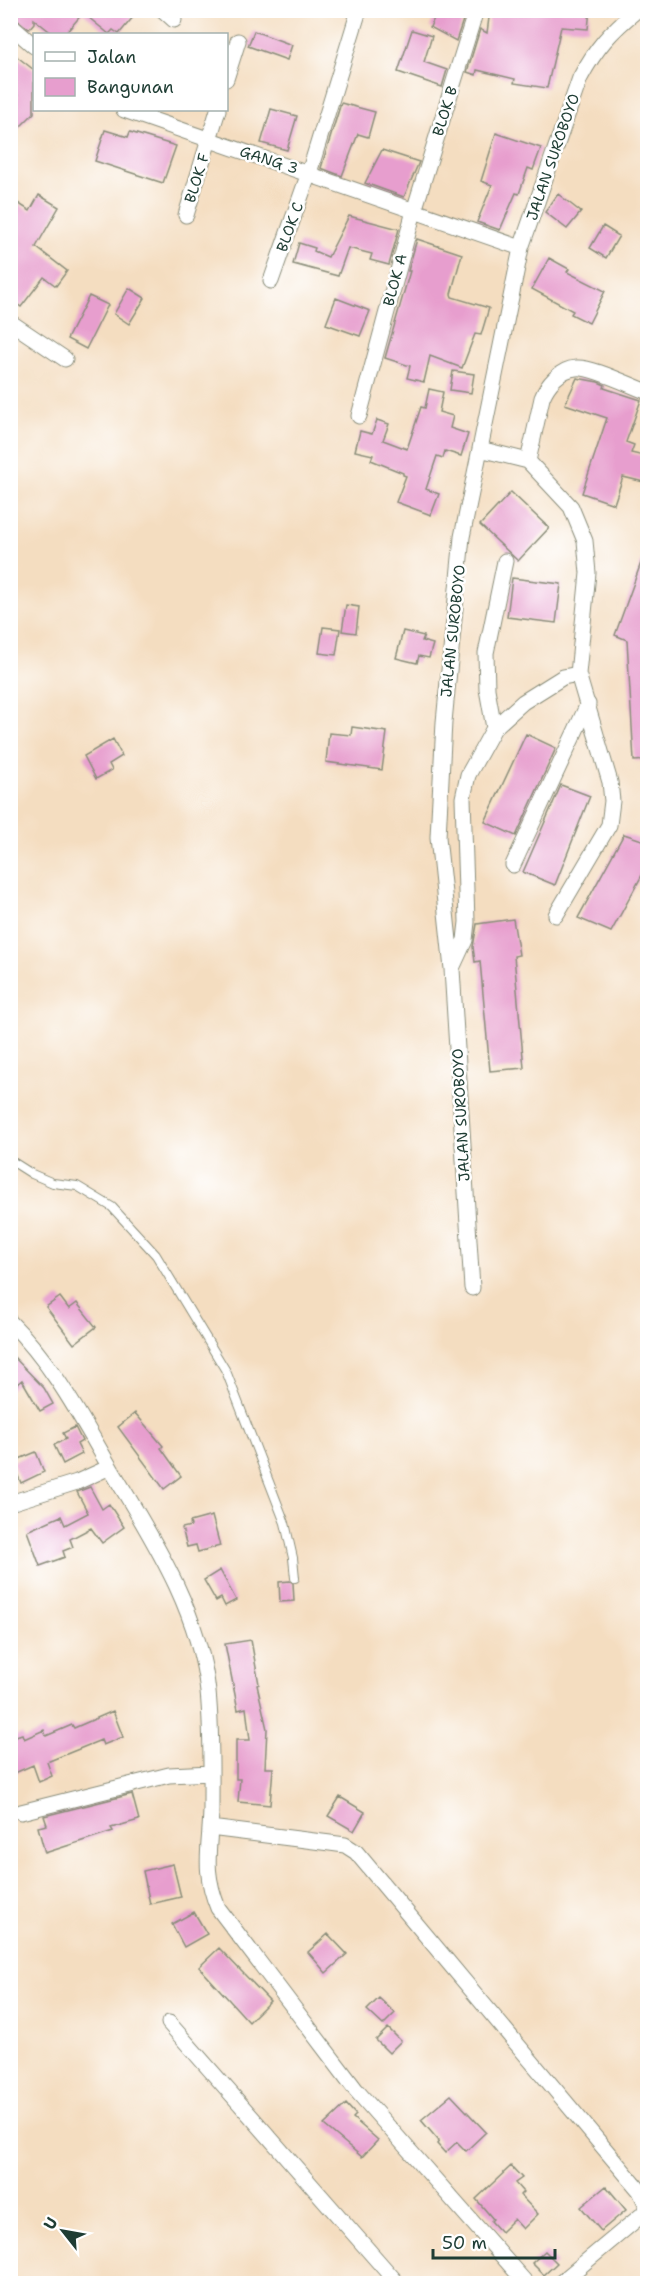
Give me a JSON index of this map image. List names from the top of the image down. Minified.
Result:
{"streets":{"street":["BLOK B","JALAN SUROBOYO","GANG 3","BLOK F","BLOK C","BLOK A"]},"crossings":[["BLOK B","GANG 3"],["BLOK B","BLOK A"],["JALAN SUROBOYO","GANG 3"],["GANG 3","BLOK F"],["GANG 3","BLOK C"],["GANG 3","BLOK A"]],"legend":["Jalan","Bangunan"],"scale_bar":"50 m","north":"top left"}
